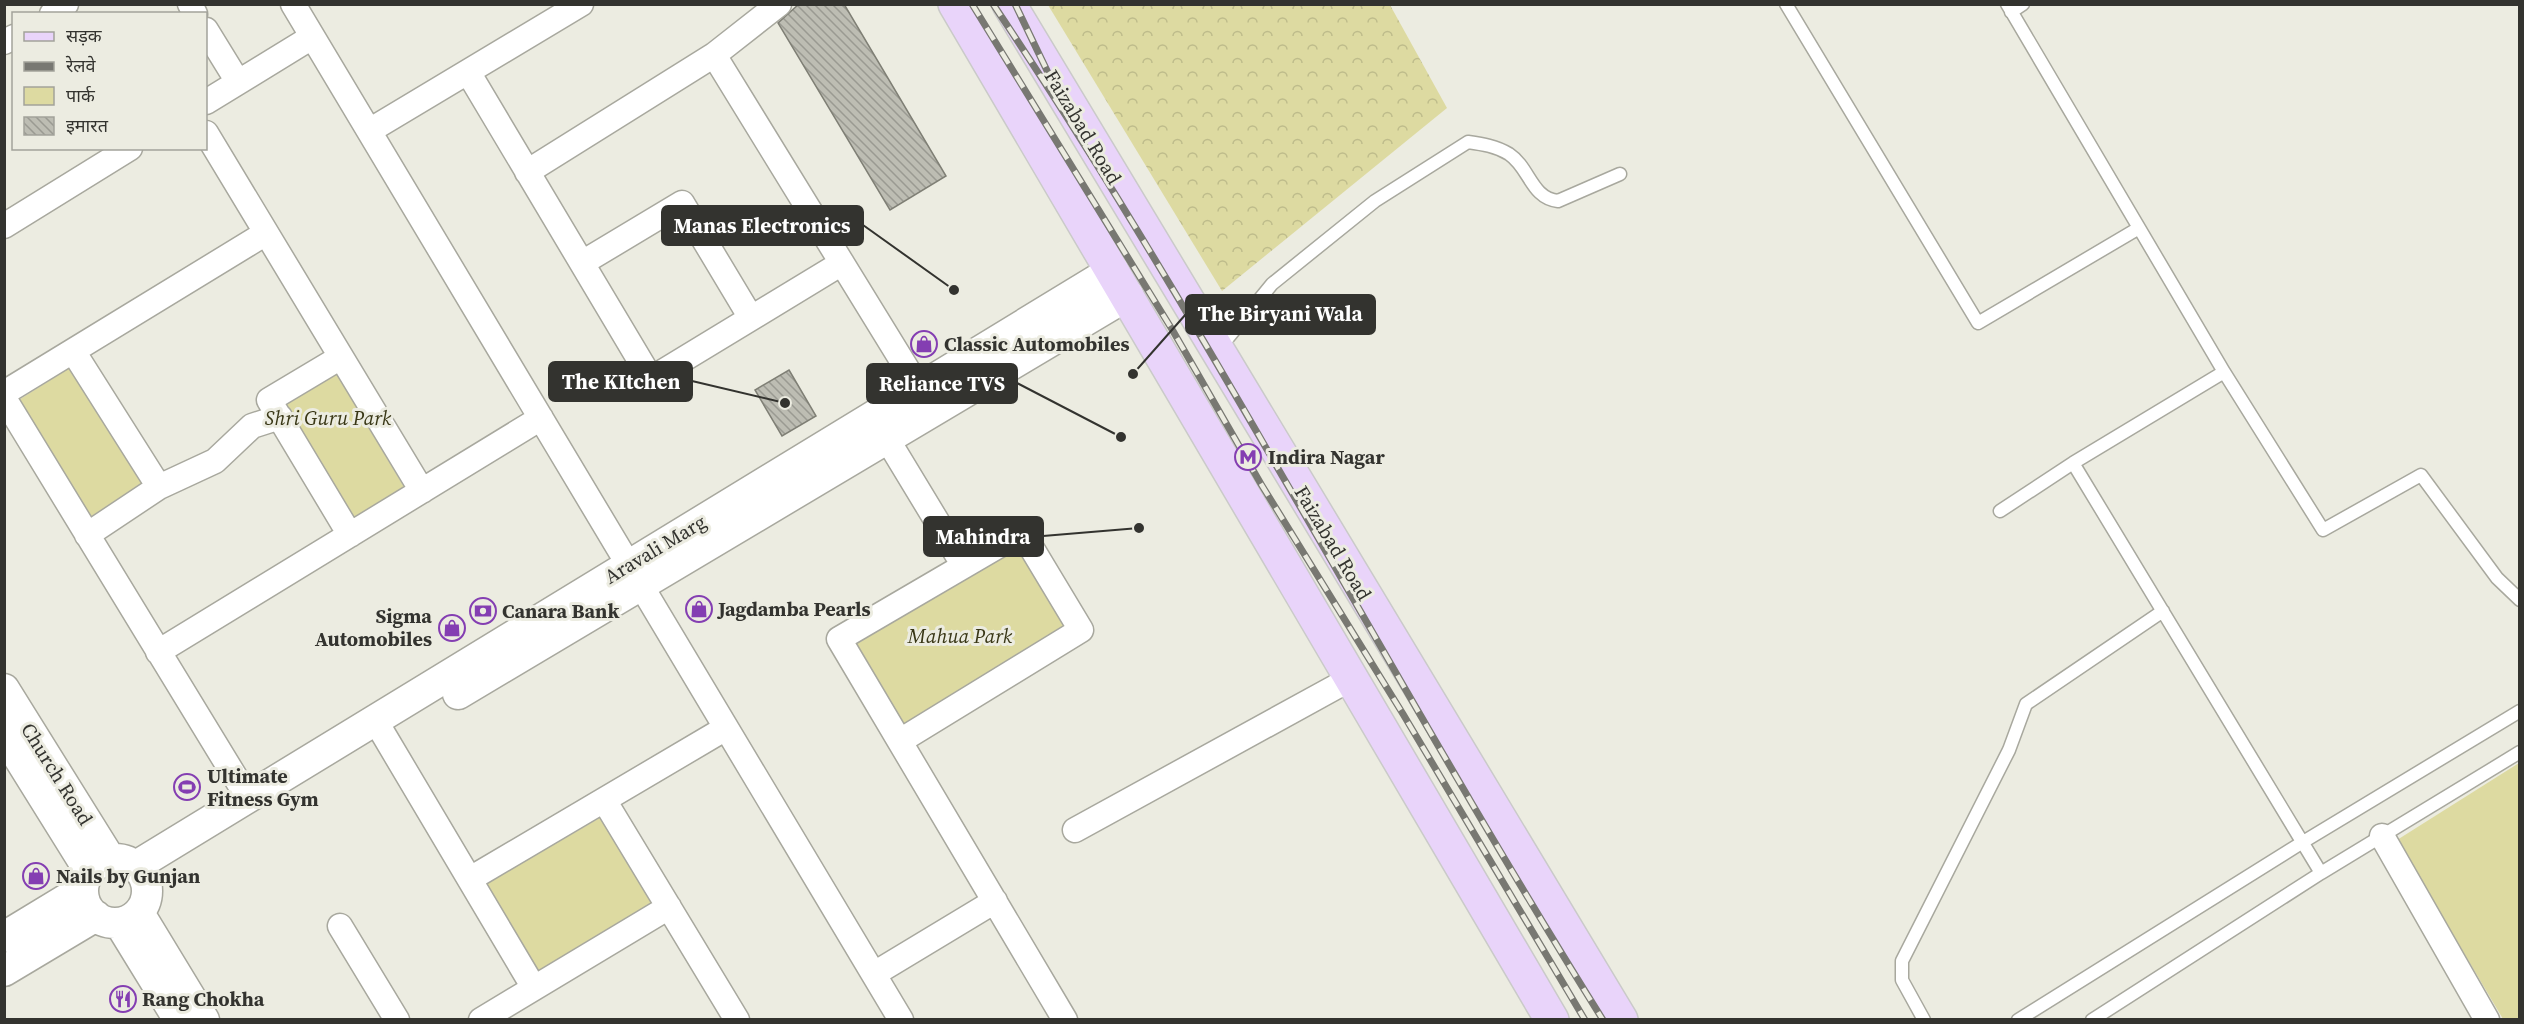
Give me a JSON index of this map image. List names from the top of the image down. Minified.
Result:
{"streets":{"main road":["Faizabad Road"],"street":["Aravali Marg","Church Road"]},"crossings":[["Aravali Marg","Church Road"]],"parks":["Shri Guru Park","Mahua Park"],"places":{"other":["Manas Electronics","The Biryani Wala","The KItchen","Reliance TVS","Mahindra"],"shop":["Classic Automobiles","Jagdamba Pearls","Sigma Automobiles","Nails by Gunjan"],"metro station":["Indira Nagar"],"bank":["Canara Bank"],"sports":["Ultimate Fitness Gym"],"restaurant":["Rang Chokha"]},"legend":["सड़क","रेलवे","पार्क","इमारत"]}
